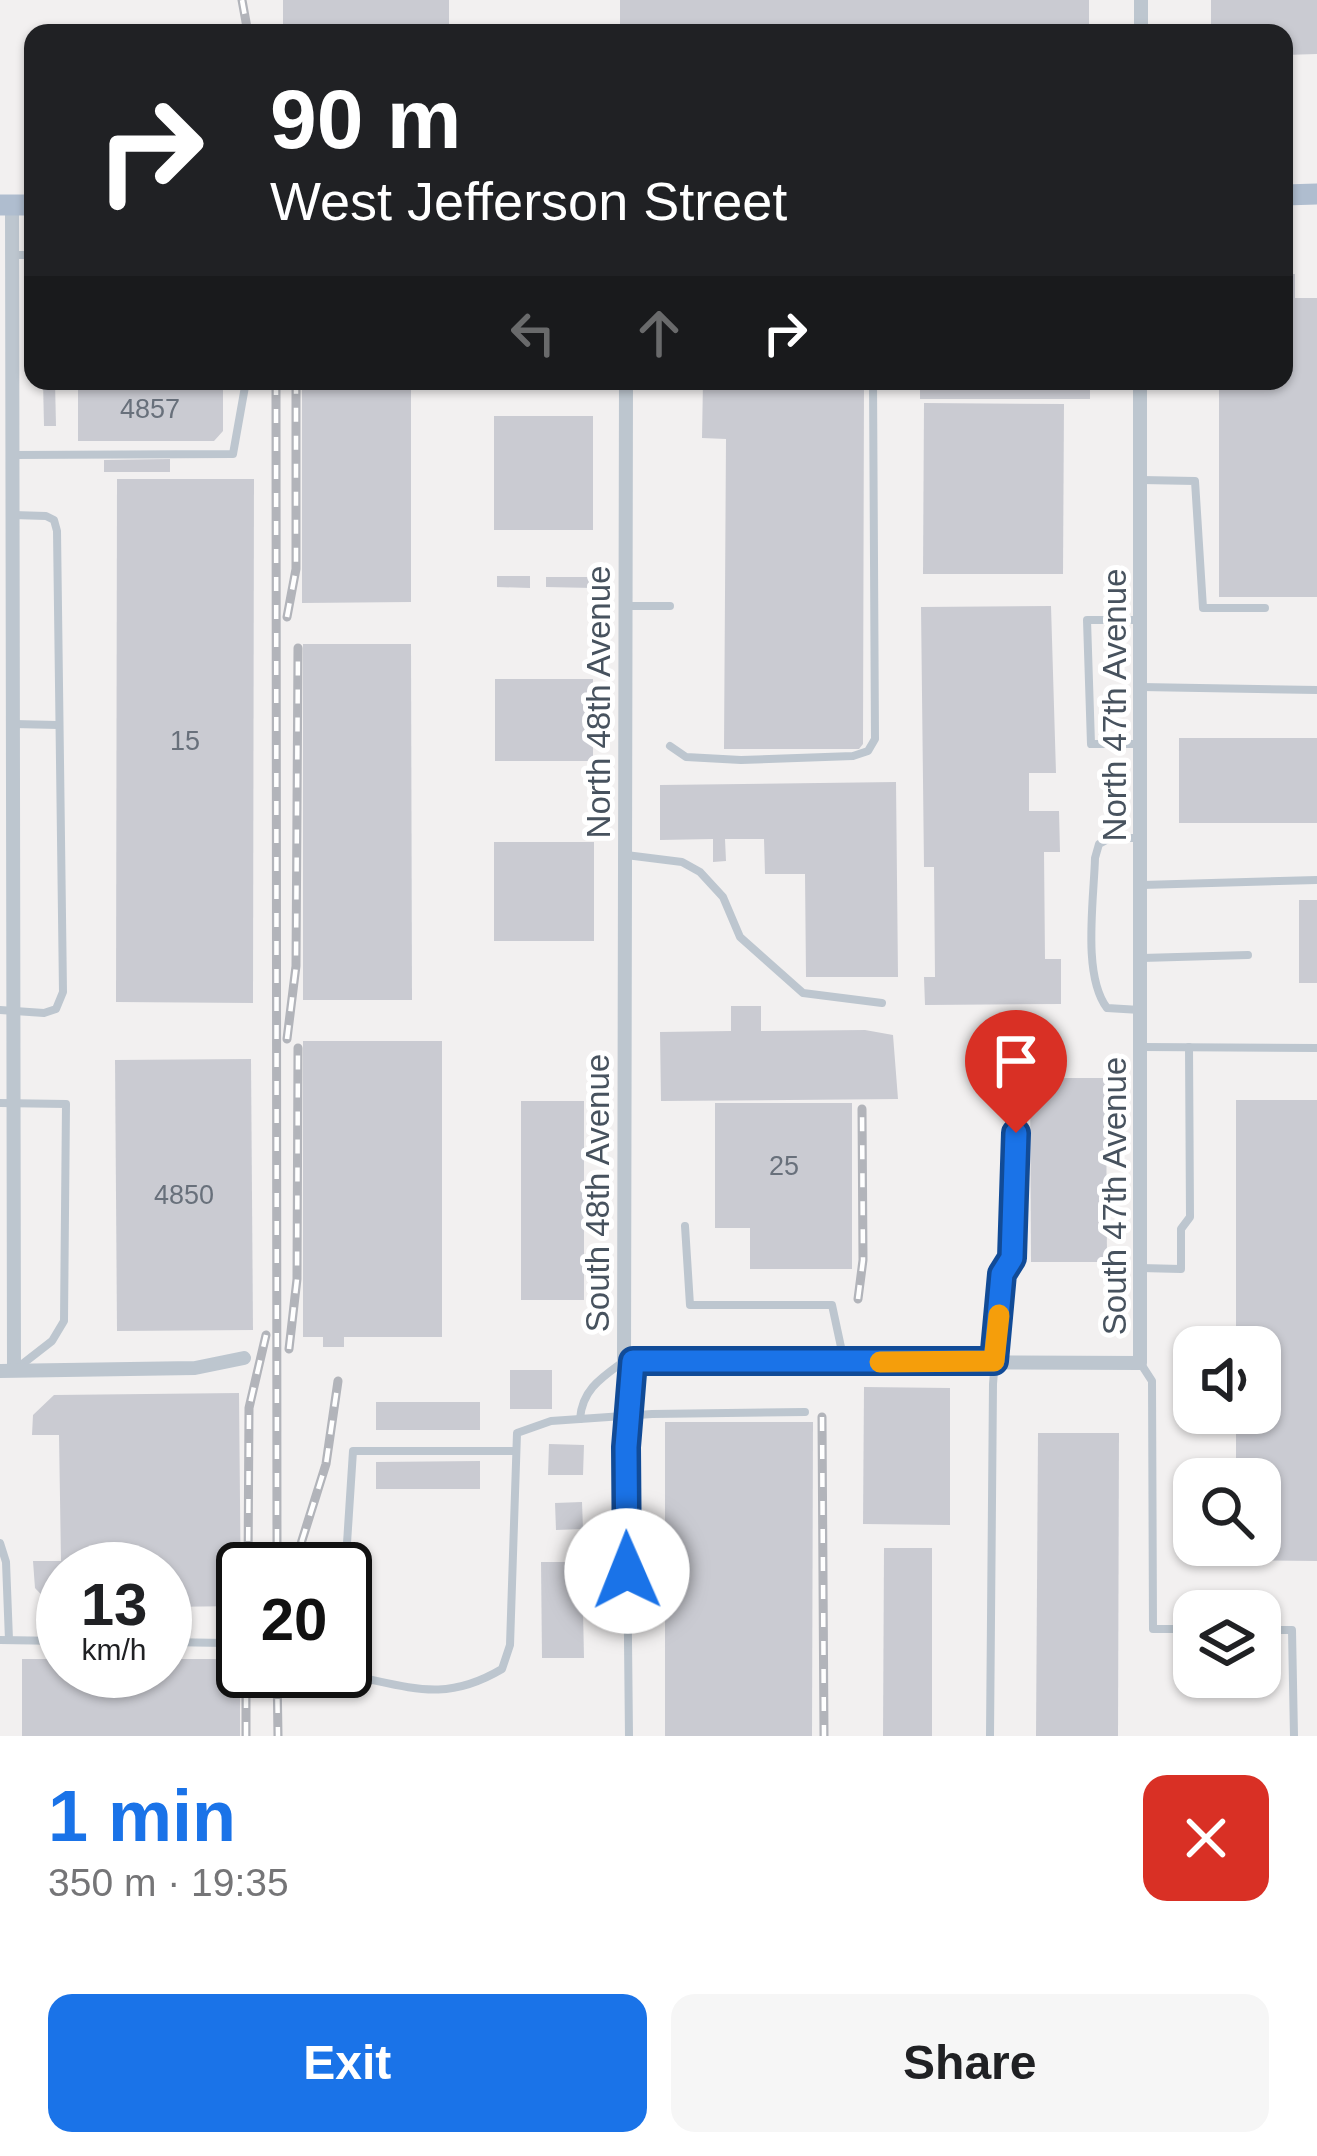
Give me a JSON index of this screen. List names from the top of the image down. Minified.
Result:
{"streets":{"street":["North 48th Avenue","North 47th Avenue","South 48th Avenue","South 47th Avenue"]},"crossings":[["North 48th Avenue","South 48th Avenue"],["North 47th Avenue","South 47th Avenue"]],"house_numbers":["4857","15","25","4850"],"page":{"turn":["90 m","West Jefferson Street"],"speed":"13 km/h","limit":"20","heading":["1 min","350 m · 19:35"],"buttons":["Exit","Share"]}}
